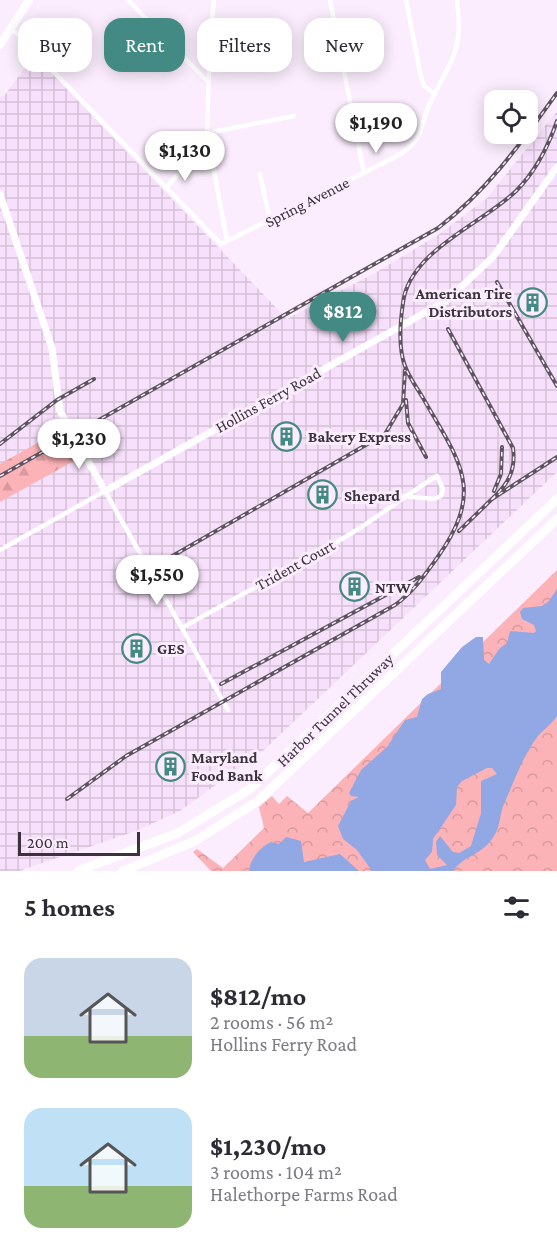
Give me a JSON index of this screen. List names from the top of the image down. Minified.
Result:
{"streets":{"highway":["Harbor Tunnel Thruway"],"street":["Spring Avenue","Hollins Ferry Road","Trident Court"]},"places":{"building":["American Tire Distributors","Bakery Express","Shepard","NTW","GES","Maryland Food Bank"]},"scale_bar":"200 m","page":{"chip":["Buy","Rent","Filters","New"],"price":["$1,190","$1,130","$812","$1,230","$1,550"],"scale":"200 m","heading":"5 homes","list":[{"name":"$812/mo","note":"2 rooms · 56 m² · Hollins Ferry Road"},{"name":"$1,230/mo","note":"3 rooms · 104 m² · Halethorpe Farms Road"}]}}
